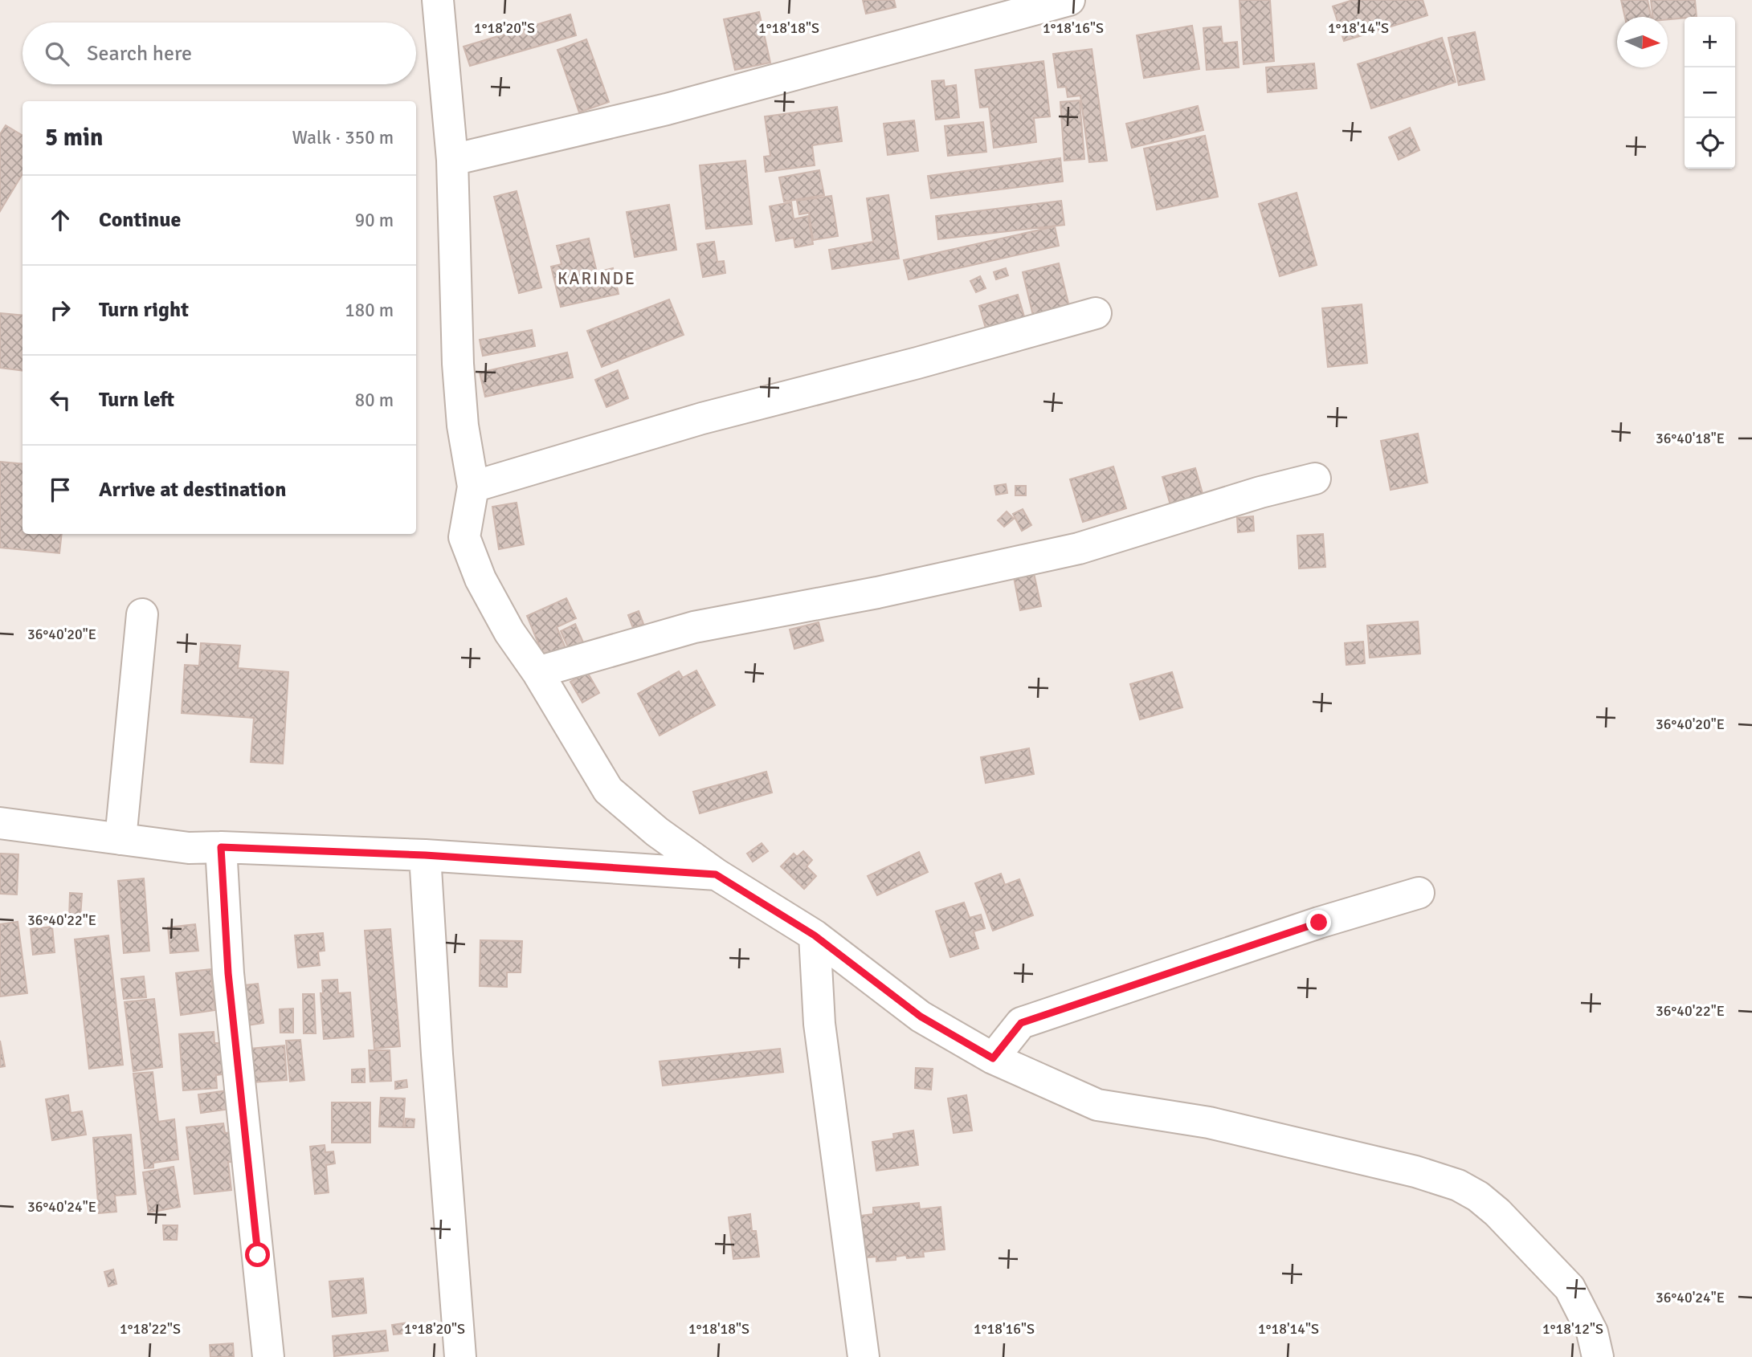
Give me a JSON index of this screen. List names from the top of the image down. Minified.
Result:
{"districts":["KARINDE"],"north":"right","page":{"map_buttons":["+","−"],"search":"Search here","heading":["5 min","Walk · 350 m"],"list":[["Continue","90 m"],["Turn right","180 m"],["Turn left","80 m"],"Arrive at destination"]},"coordinates":["1°18'20\"S","1°18'18\"S","1°18'16\"S","1°18'14\"S","36°40'18\"E","36°40'20\"E","36°40'22\"E","36°40'24\"E","1°18'22\"S","1°18'12\"S"]}
